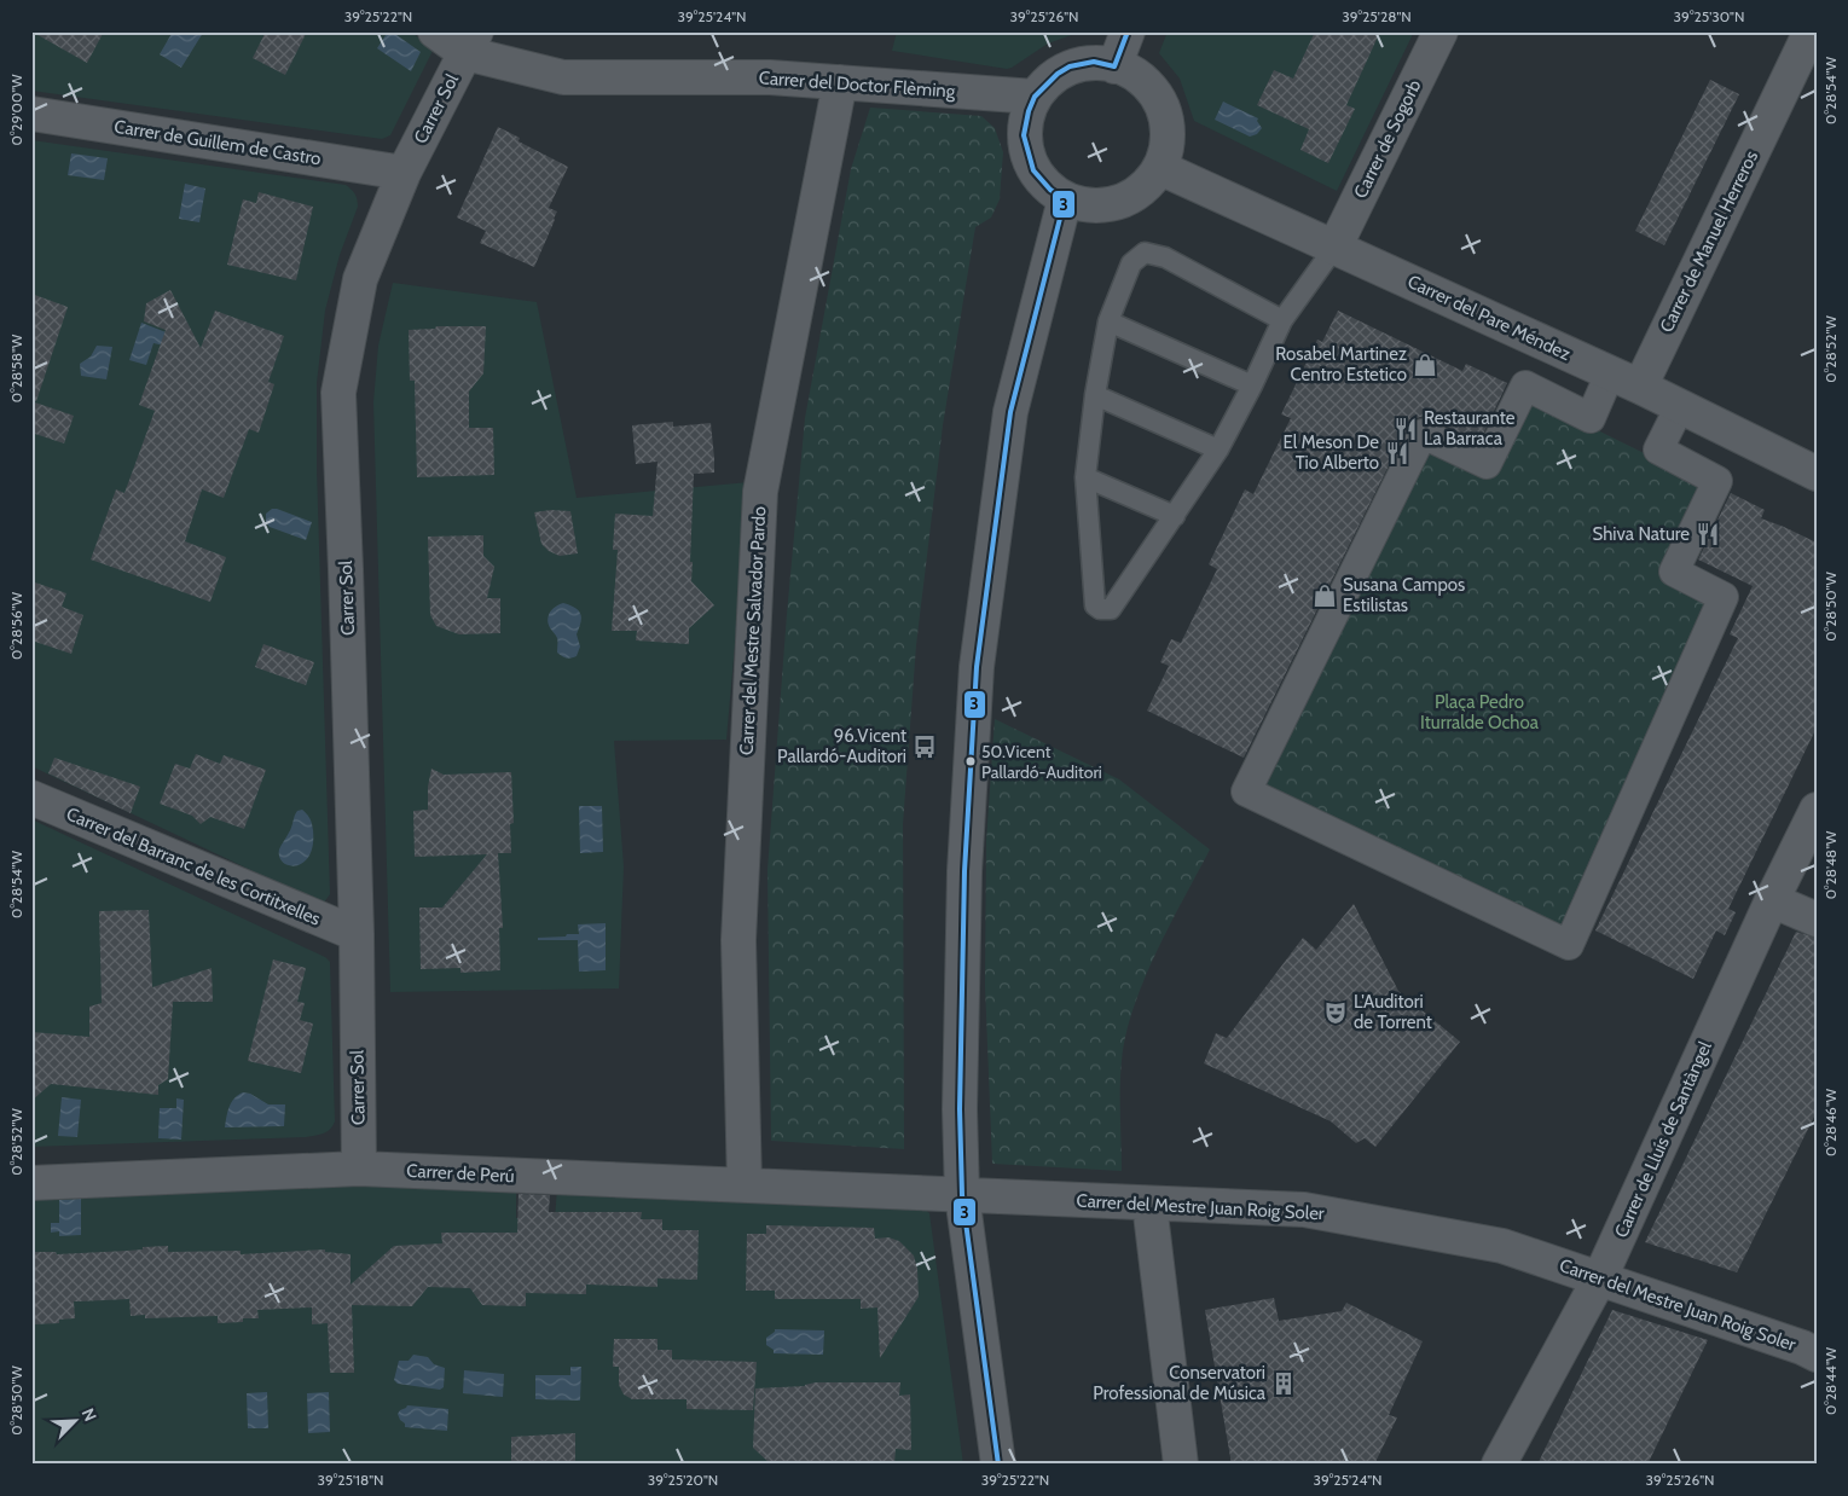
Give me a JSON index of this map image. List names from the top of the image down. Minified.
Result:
{"streets":{"street":["Carrer del Doctor Flèming","Carrer Sol","Carrer de Sogorb","Carrer de Guillem de Castro","Carrer de Manuel Herreros","Carrer del Pare Méndez","Carrer del Mestre Salvador Pardo","Carrer del Barranc de les Cortitxelles","Carrer de Lluís de Santàngel","Carrer de Perú","Carrer del Mestre Juan Roig Soler"]},"crossings":[["Carrer del Doctor Flèming","Carrer Sol"],["Carrer del Doctor Flèming","Carrer del Pare Méndez"],["Carrer del Doctor Flèming","Carrer del Mestre Salvador Pardo"],["Carrer Sol","Carrer de Guillem de Castro"],["Carrer Sol","Carrer del Barranc de les Cortitxelles"],["Carrer Sol","Carrer de Perú"],["Carrer de Sogorb","Carrer del Pare Méndez"],["Carrer de Manuel Herreros","Carrer del Pare Méndez"],["Carrer del Mestre Salvador Pardo","Carrer de Perú"],["Carrer de Lluís de Santàngel","Carrer del Mestre Juan Roig Soler"],["Carrer de Perú","Carrer del Mestre Juan Roig Soler"]],"parks":["Plaça Pedro Iturralde Ochoa"],"places":{"shop":["Rosabel Martinez Centro Estetico","Susana Campos Estilistas"],"restaurant":["Restaurante La Barraca","El Meson De Tio Alberto","Shiva Nature"],"bus stop":["96.Vicent Pallardó-Auditori"],"other":["50.Vicent Pallardó-Auditori"],"theatre":["L'Auditori de Torrent"],"building":["Conservatori Professional de Música"]},"lines":["transit line 3"],"north":"top right","coordinates":["39°25'22\"N","39°25'24\"N","39°25'26\"N","39°25'28\"N","39°25'30\"N","0°28'54\"W","0°29'00\"W","0°28'52\"W","0°28'58\"W","0°28'50\"W","0°28'56\"W","0°28'48\"W","0°28'46\"W","0°28'44\"W","39°25'18\"N","39°25'20\"N"]}
